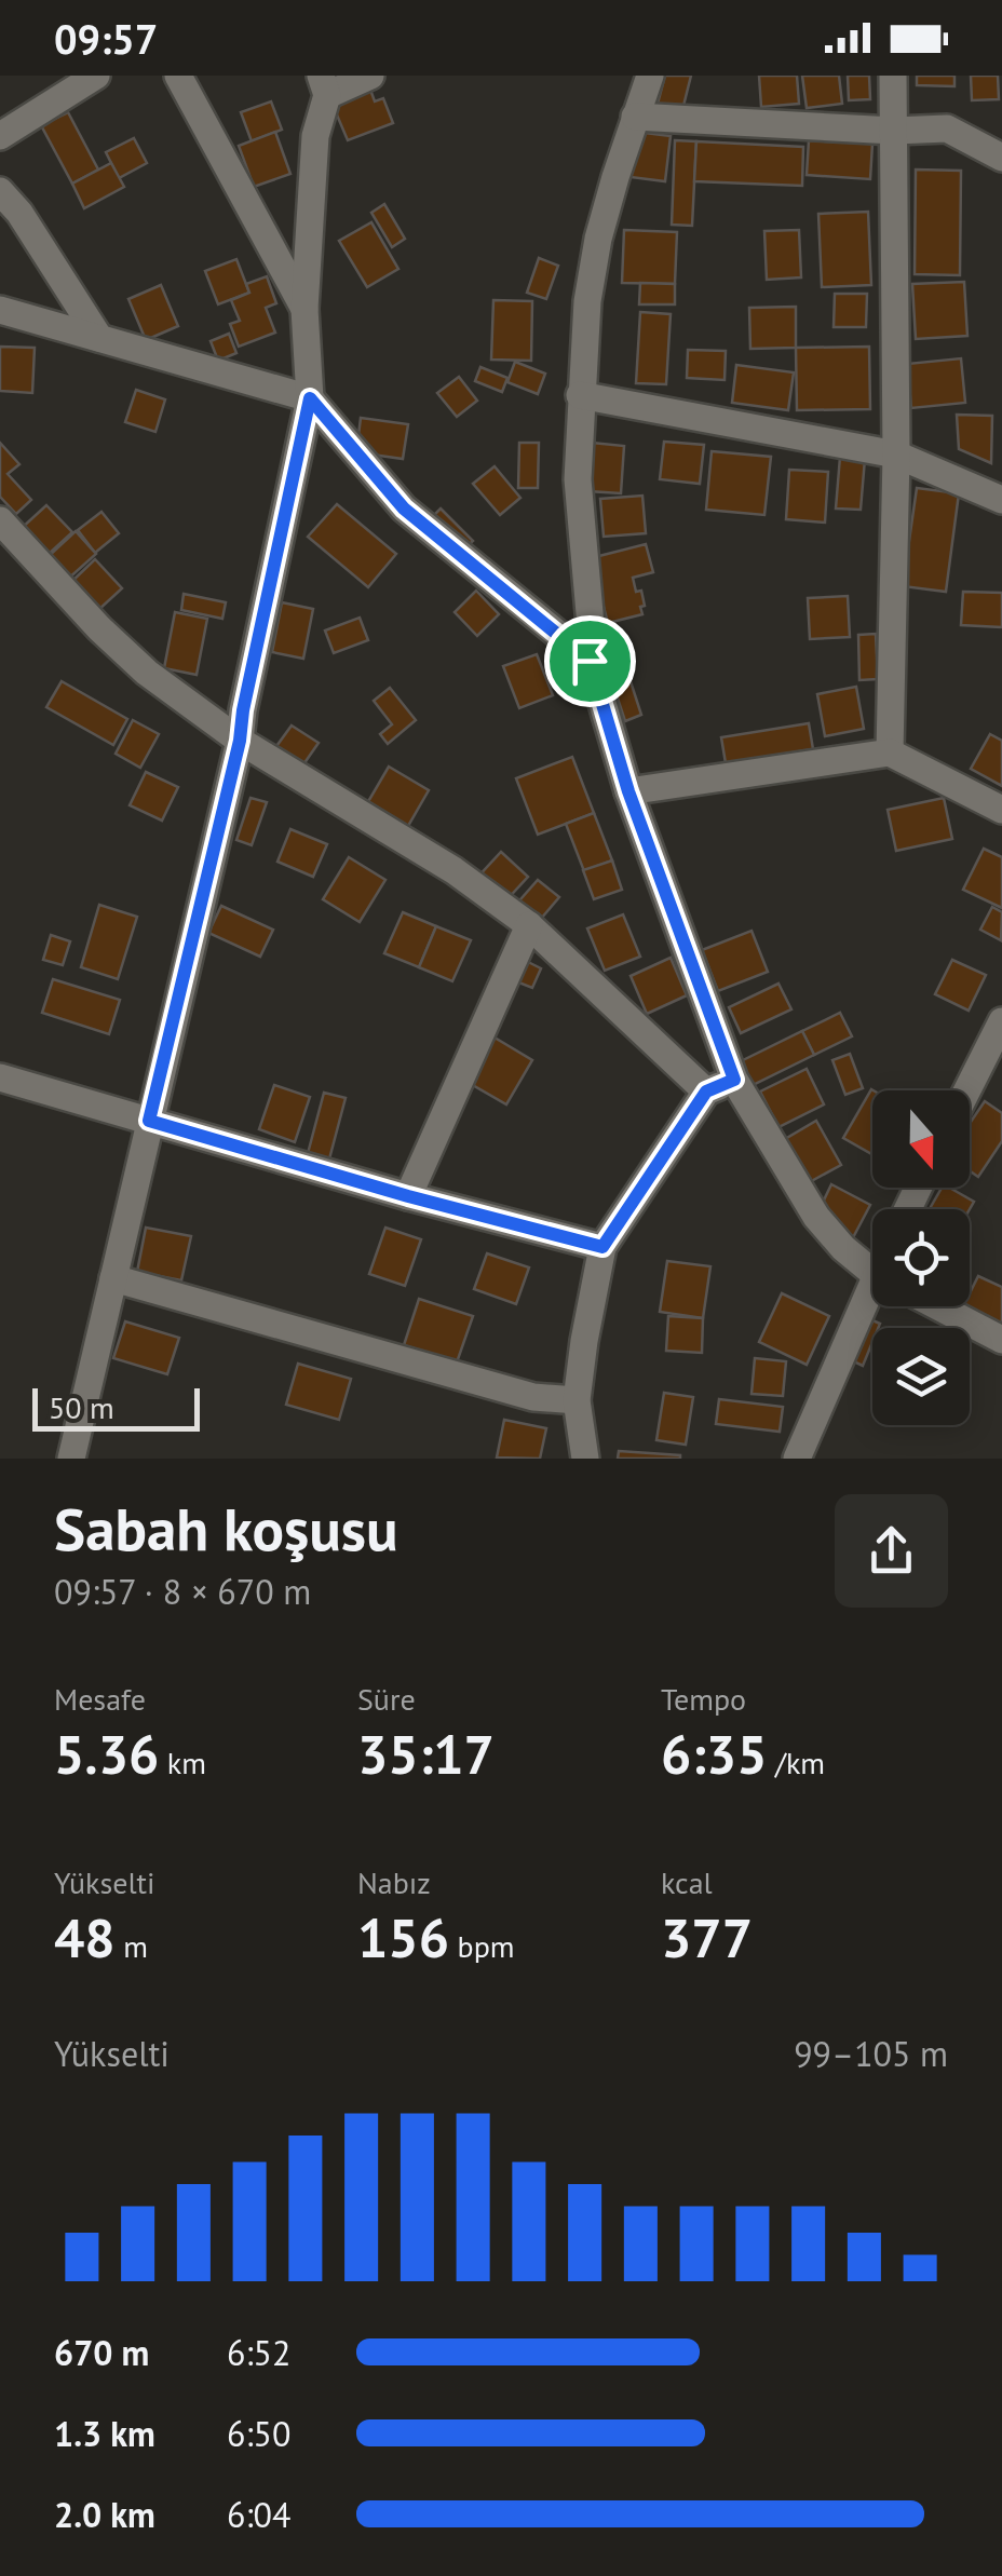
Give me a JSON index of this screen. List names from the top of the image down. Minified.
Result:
{"scale_bar":"50 m","north":"bottom","page":{"status":"09:57","scale":"50 m","heading":["Sabah koşusu","09:57 · 8 × 670 m"],"stats":[["Mesafe","5.36 km"],["Süre","35:17"],["Tempo","6:35 /km"],["Yükselti","48 m"],["Nabız","156 bpm"],["kcal","377"]],"chart":["Yükselti","99–105 m"],"list":[{"name":"670 m","note":"6:52"},{"name":"1.3 km","note":"6:50"},{"name":"2.0 km","note":"6:04"}]}}
